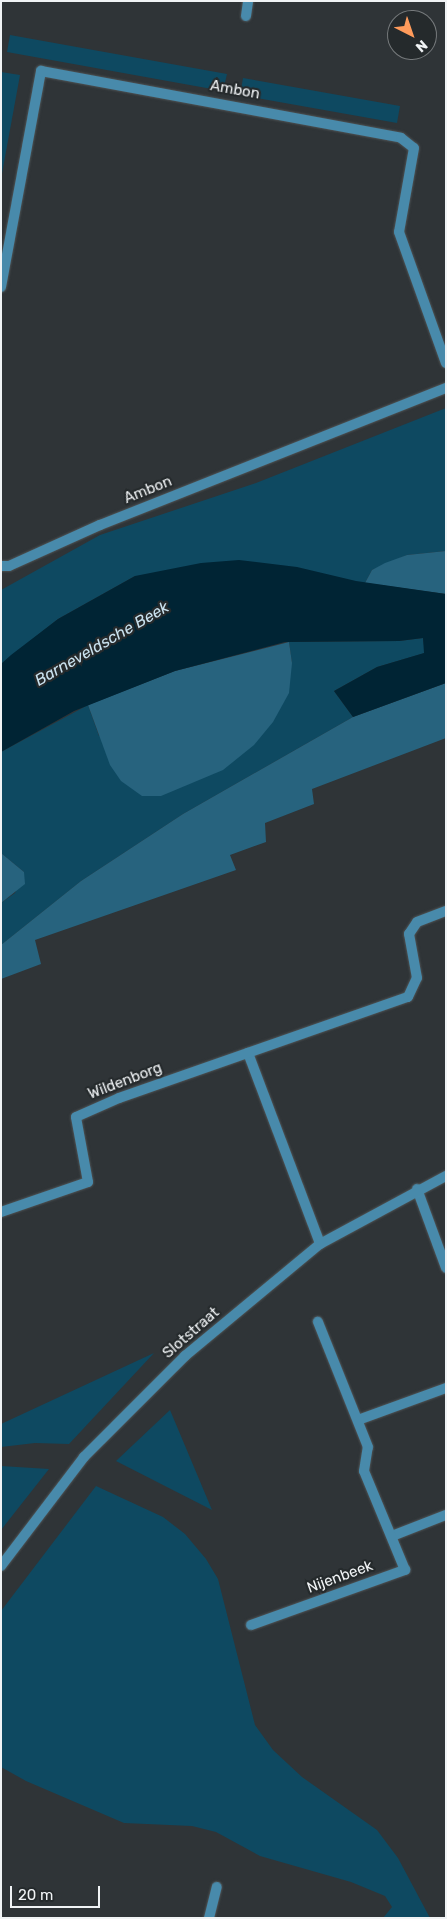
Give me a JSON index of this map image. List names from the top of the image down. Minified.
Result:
{"streets":{"street":["Ambon","Wildenborg","Slotstraat","Nijenbeek"]},"water":["Barneveldsche Beek"],"scale_bar":"20 m","north":"bottom right"}
